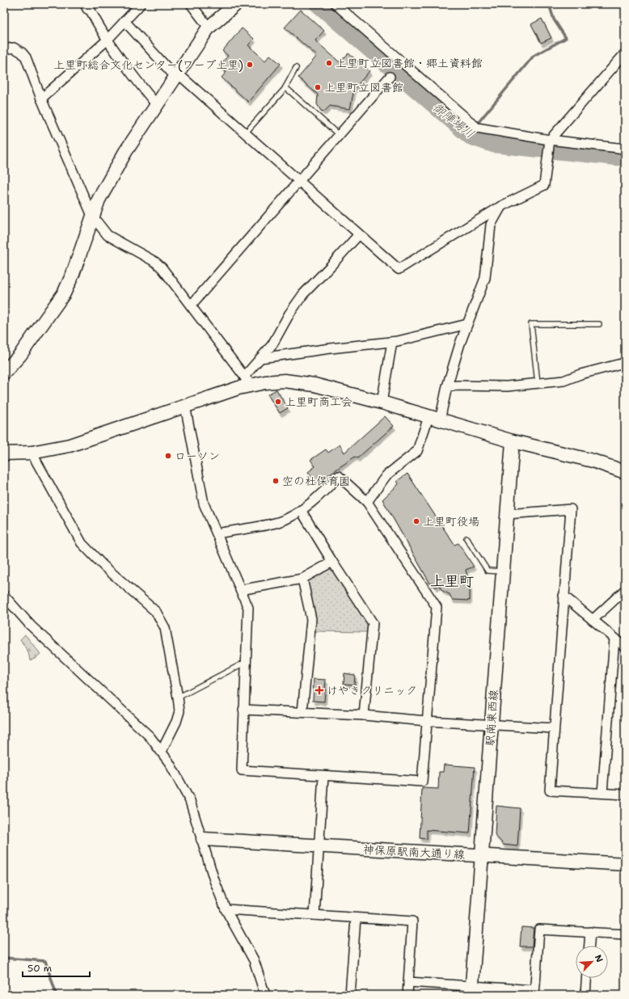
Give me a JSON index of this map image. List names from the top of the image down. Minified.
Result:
{"streets":{"street":["駅南東西線","神保原駅南大通り線"]},"crossings":[["駅南東西線","神保原駅南大通り線"]],"districts":["上里町"],"water":["御陣場川"],"places":{"other":["上里町立図書館・郷土資料館","上里町総合文化センター(ワープ上里)","上里町立図書館","上里町商工会","ローソン","空の杜保育園","上里町役場"],"health":["けやきクリニック"]},"scale_bar":"50 m","north":"top right"}
